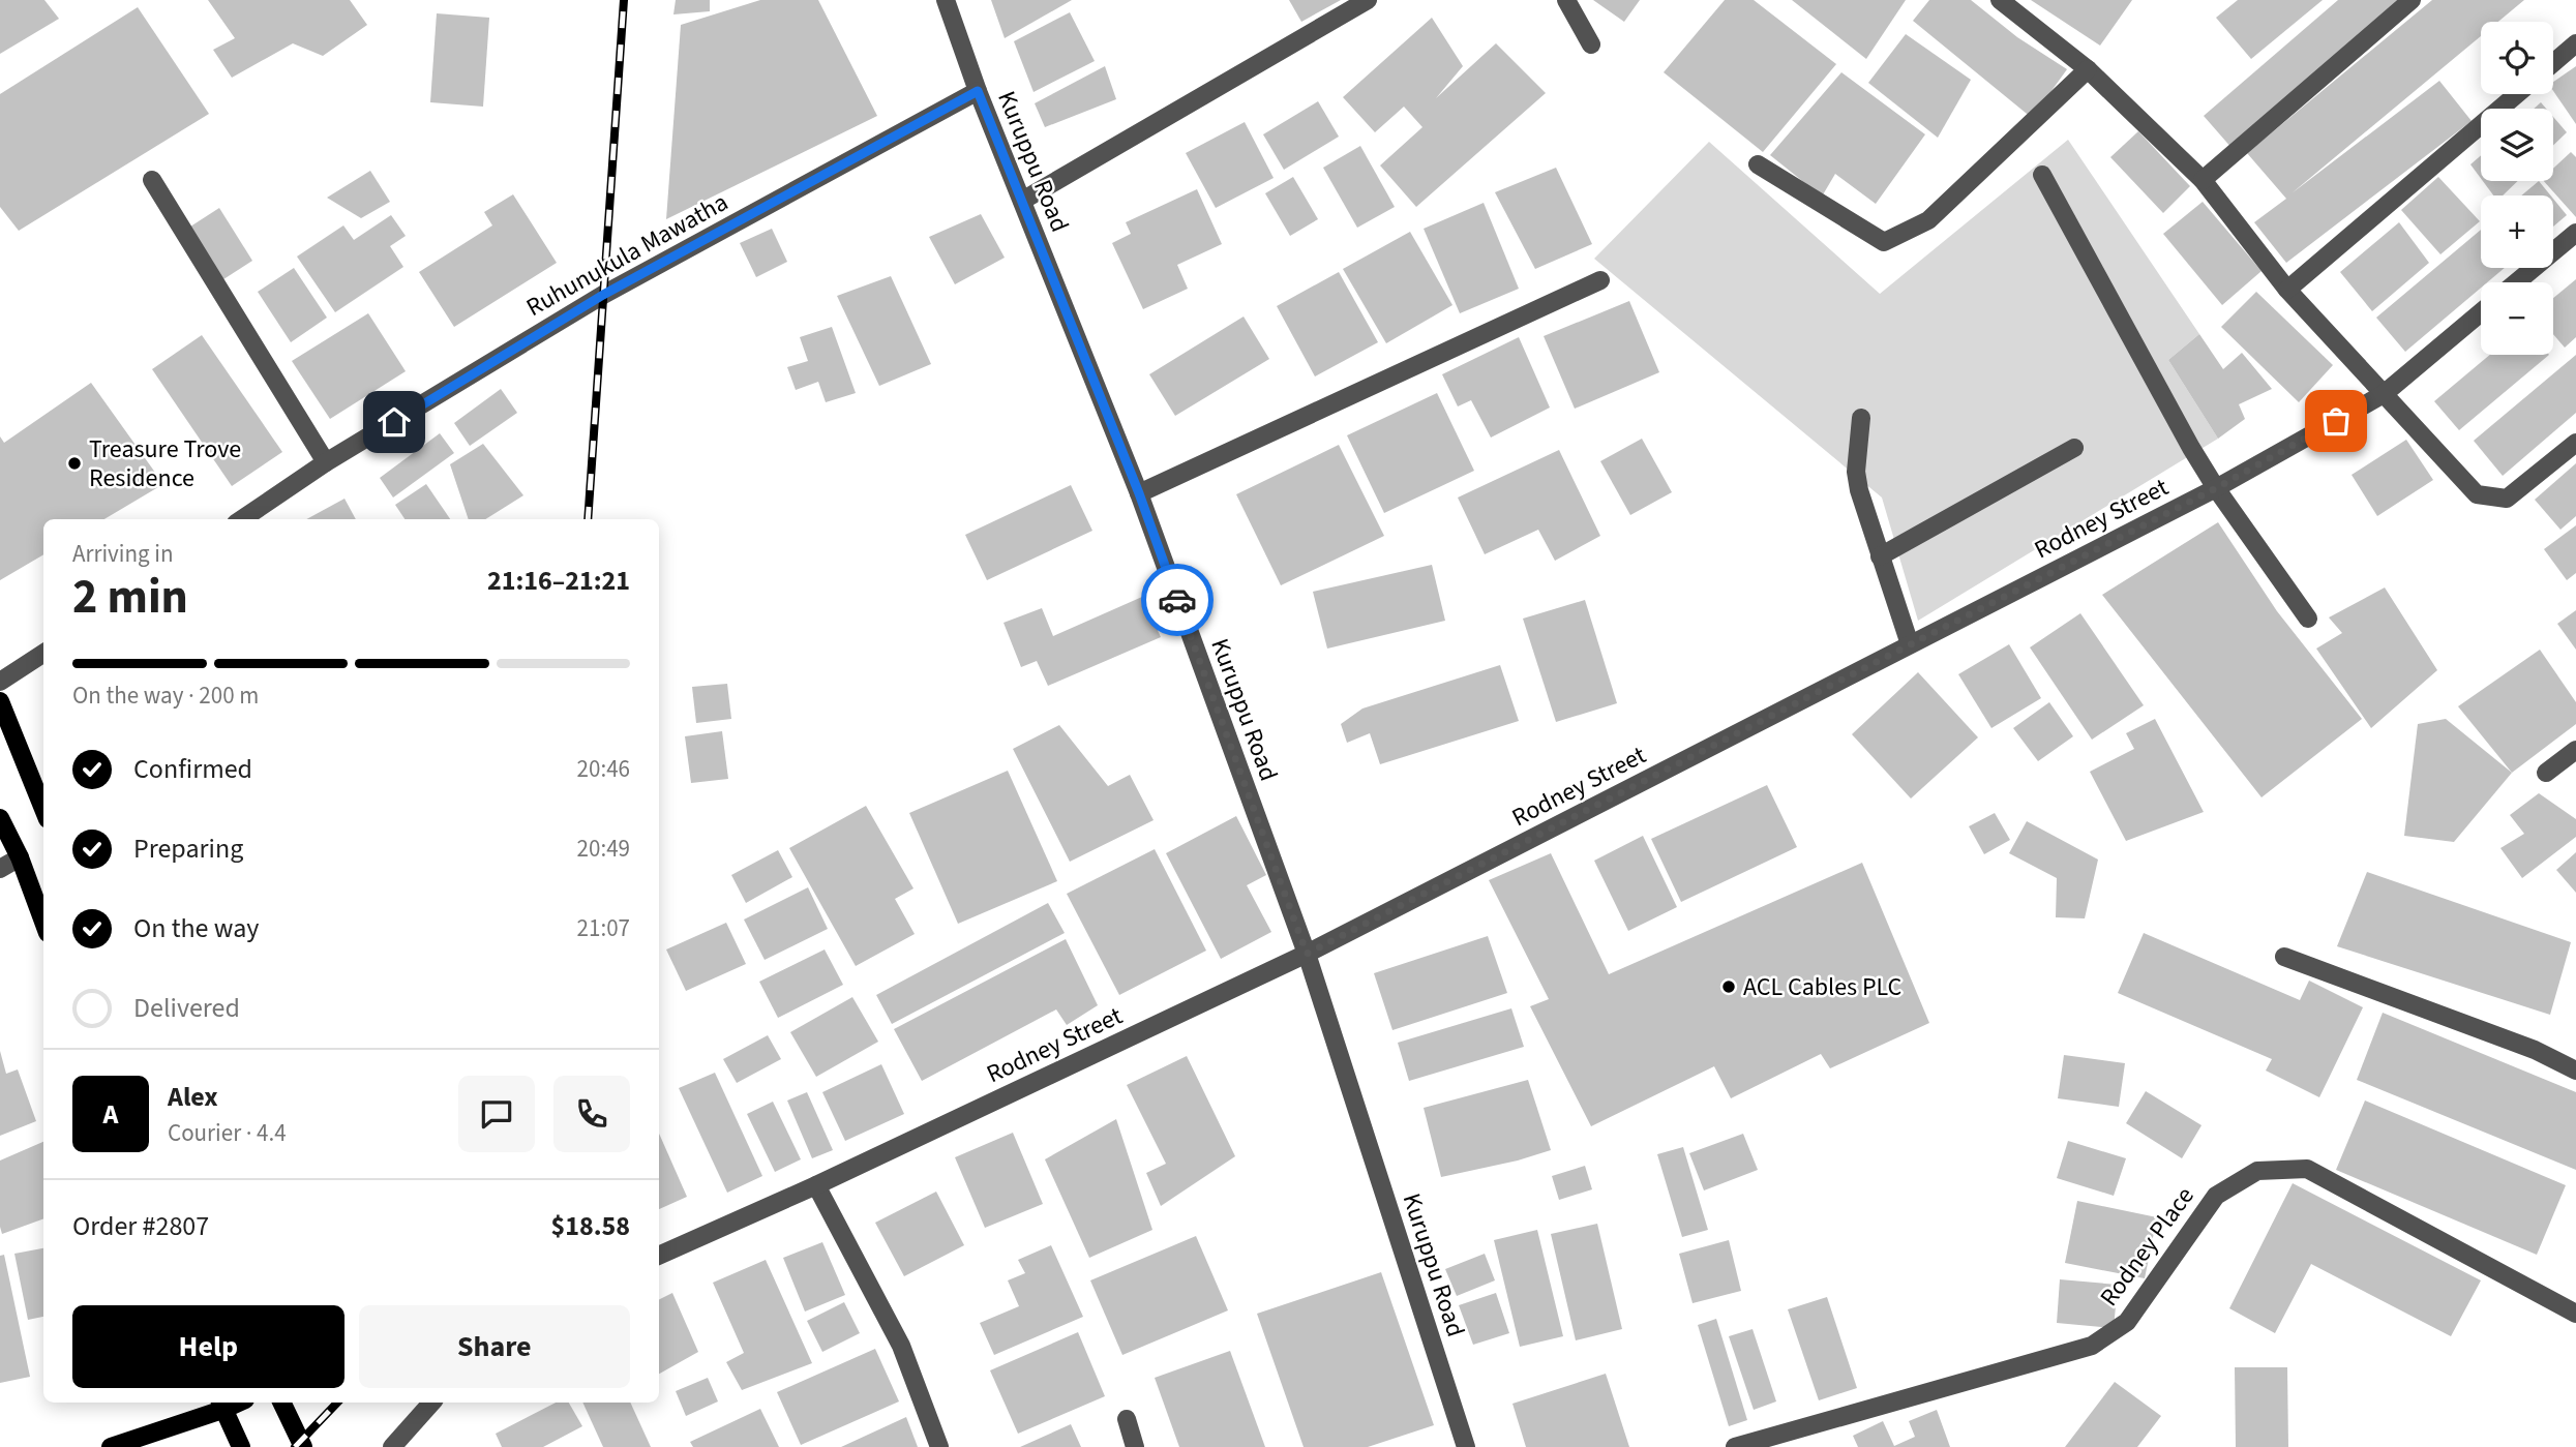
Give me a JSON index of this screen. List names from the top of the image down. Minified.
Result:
{"streets":{"street":["Kuruppu Road","Ruhunukula Mawatha","Rodney Street","Rodney Place"]},"crossings":[["Kuruppu Road","Ruhunukula Mawatha"],["Kuruppu Road","Rodney Street"]],"places":["Treasure Trove Residence","ACL Cables PLC"],"page":{"map_buttons":["+","−"],"heading":["2 min","Arriving in","21:16–21:21"],"panel":["Alex","Courier · 4.4","Order #2807","$18.58"],"bar":"On the way · 200 m","list":[["Confirmed","20:46"],["Preparing","20:49"],["On the way","21:07"],"Delivered"],"round":"A","buttons":["Help","Share"]}}
